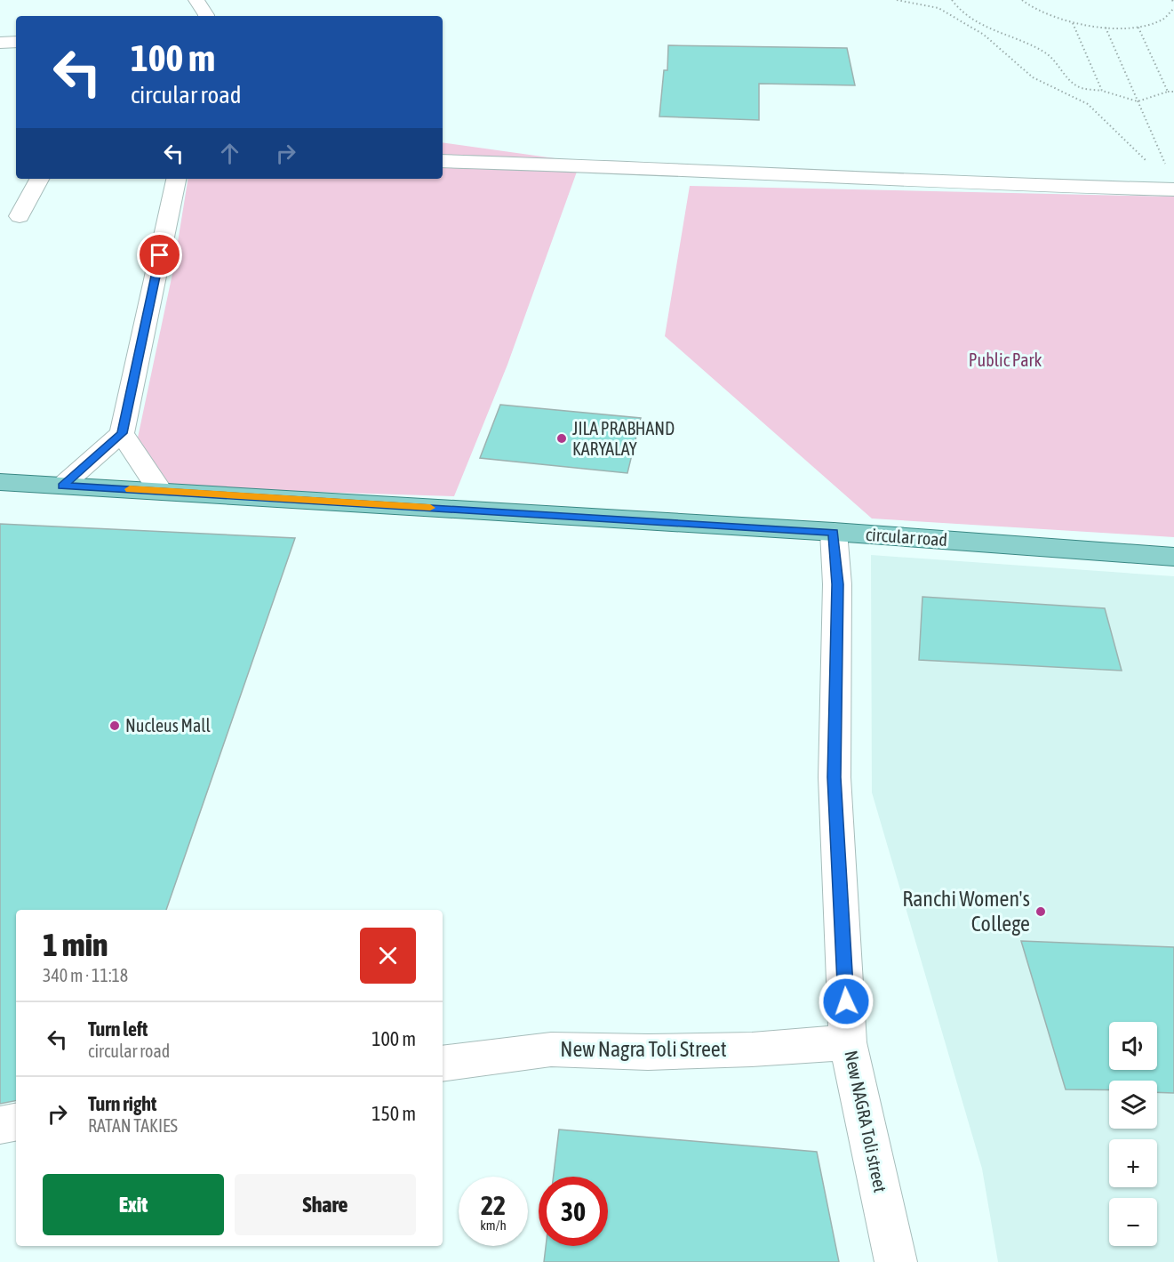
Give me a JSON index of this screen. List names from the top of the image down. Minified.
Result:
{"streets":{"main road":["circular road"],"street":["New Nagra Toli Street","New NAGRA Toli street"]},"crossings":[["circular road","New NAGRA Toli street"],["New Nagra Toli Street","New NAGRA Toli street"]],"parks":["Public Park"],"places":["JILA PRABHAND KARYALAY","Nucleus Mall","Ranchi Women's College"],"page":{"turn":["100 m","circular road"],"heading":["1 min","340 m · 11:18"],"list":[{"name":"Turn left","note":"circular road","value":"100 m"},{"name":"Turn right","note":"RATAN TAKIES","value":"150 m"}],"map_buttons":["+","−"],"buttons":["Exit","Share"],"speed":"22 km/h","limit":"30"}}
